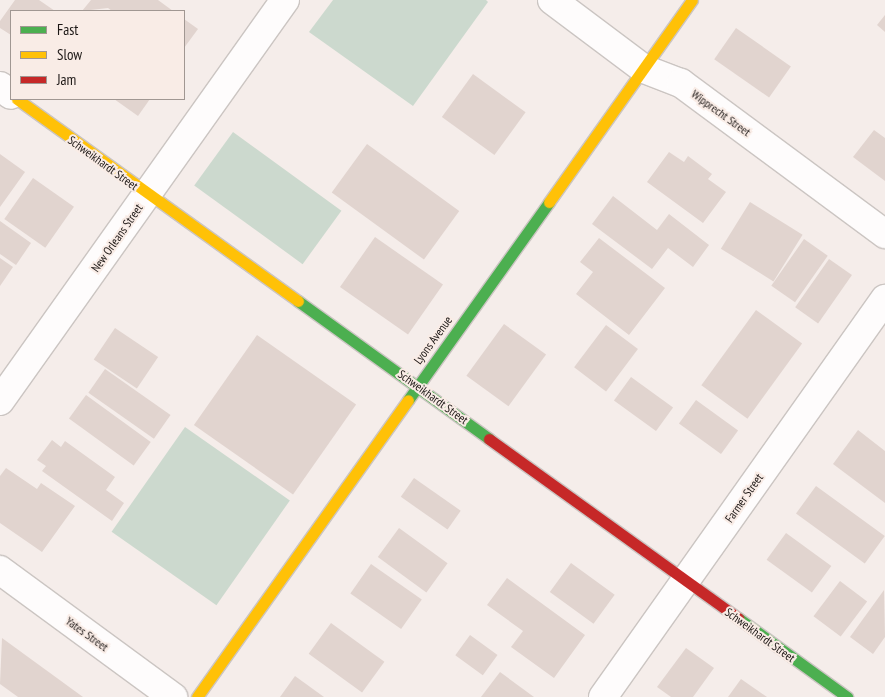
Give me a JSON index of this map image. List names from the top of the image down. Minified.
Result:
{"streets":{"street":["Wipprecht Street","Schweikhardt Street","New Orleans Street","Lyons Avenue","Farmer Street","Yates Street"]},"crossings":[["Wipprecht Street","Lyons Avenue"],["Schweikhardt Street","New Orleans Street"],["Schweikhardt Street","Lyons Avenue"],["Schweikhardt Street","Farmer Street"]],"legend":["Fast","Slow","Jam"]}
